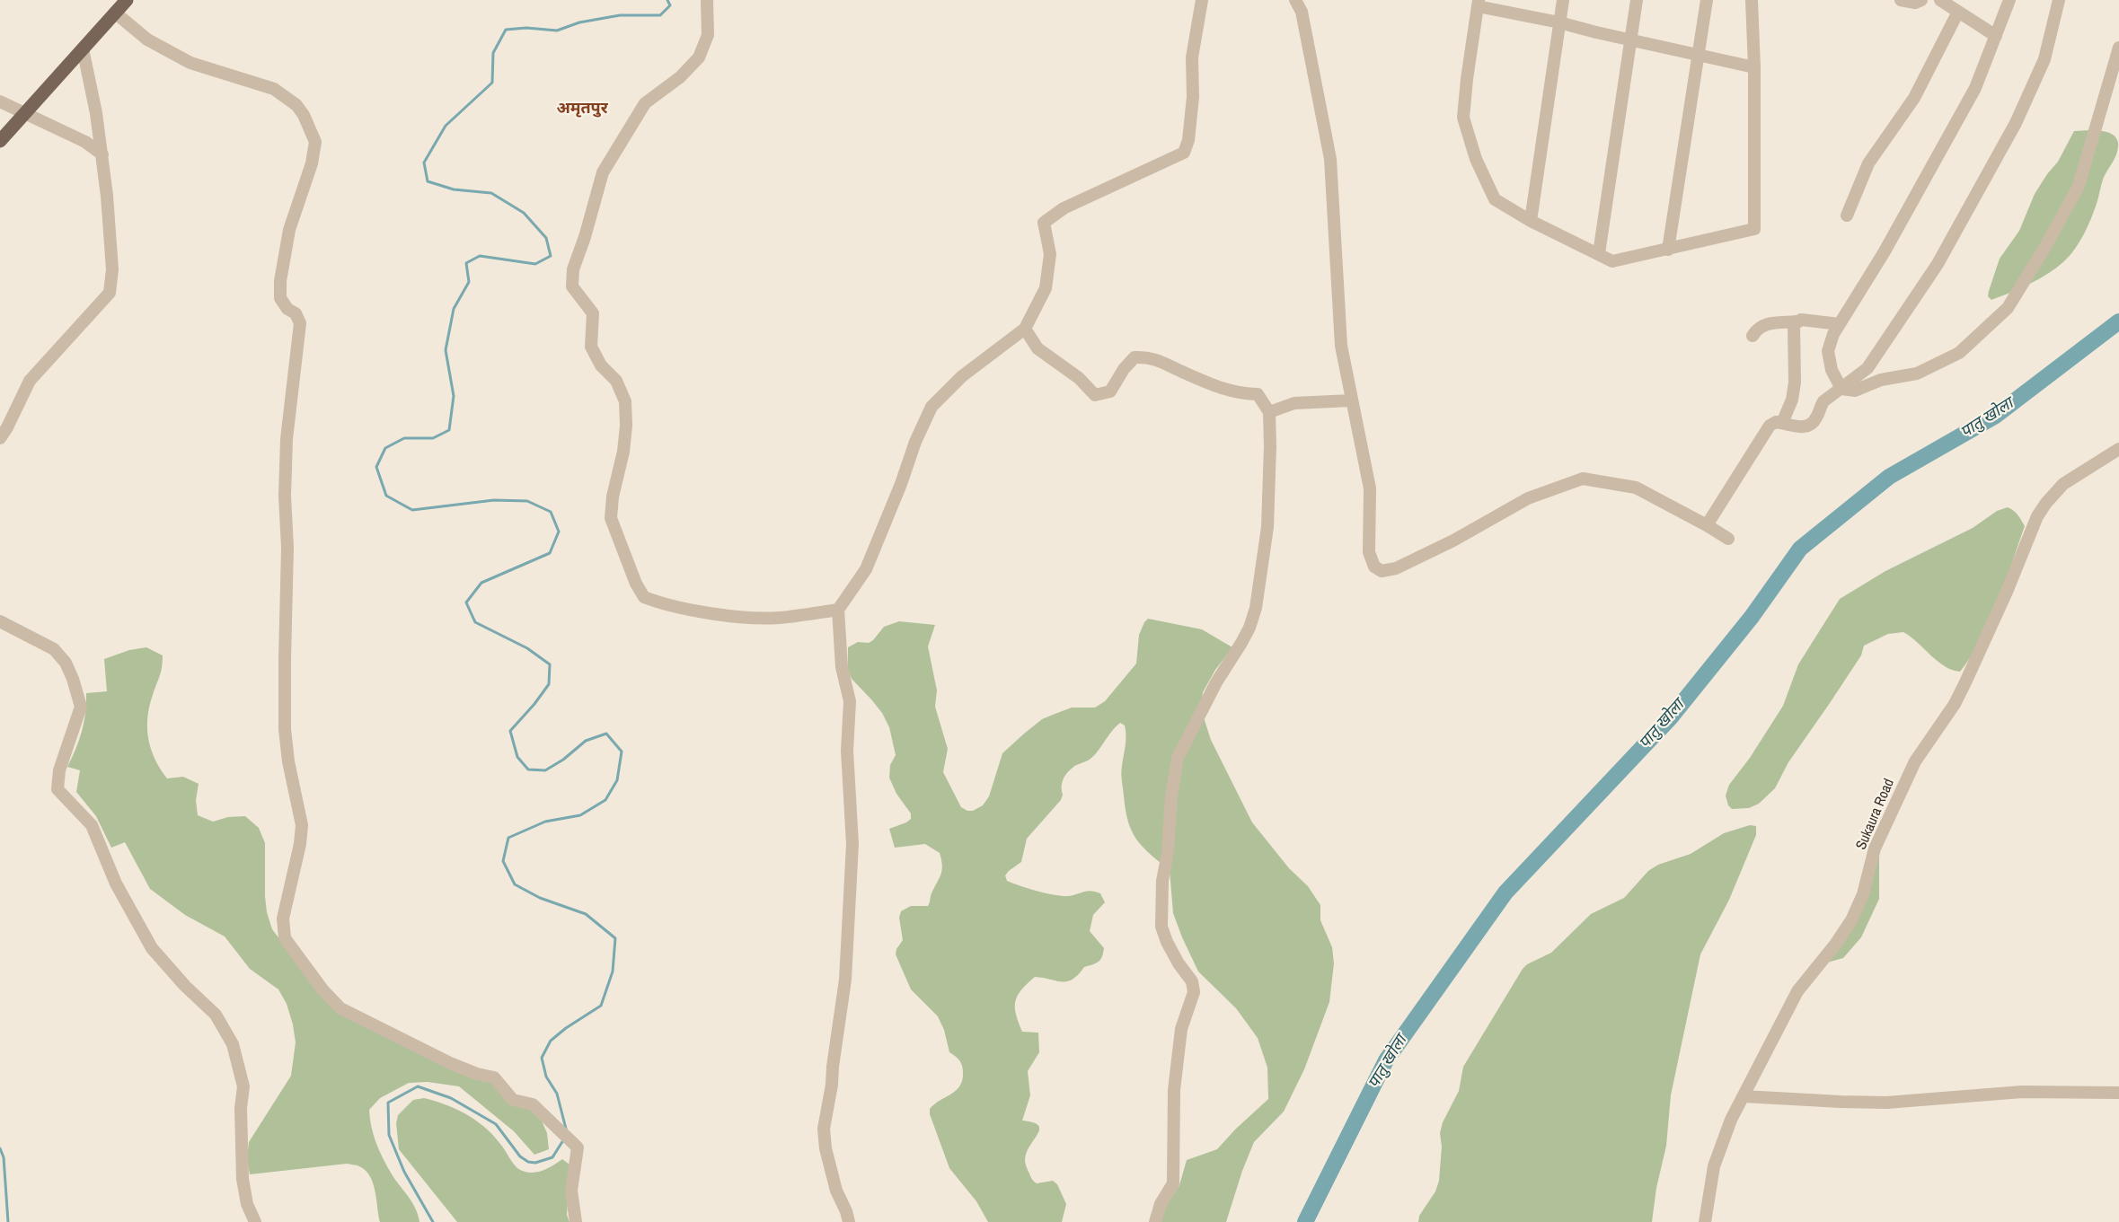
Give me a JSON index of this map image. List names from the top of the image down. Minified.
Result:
{"streets":{"street":["Sukaura Road"]},"districts":["अमृतपुर"],"water":["पातु खोला"]}
